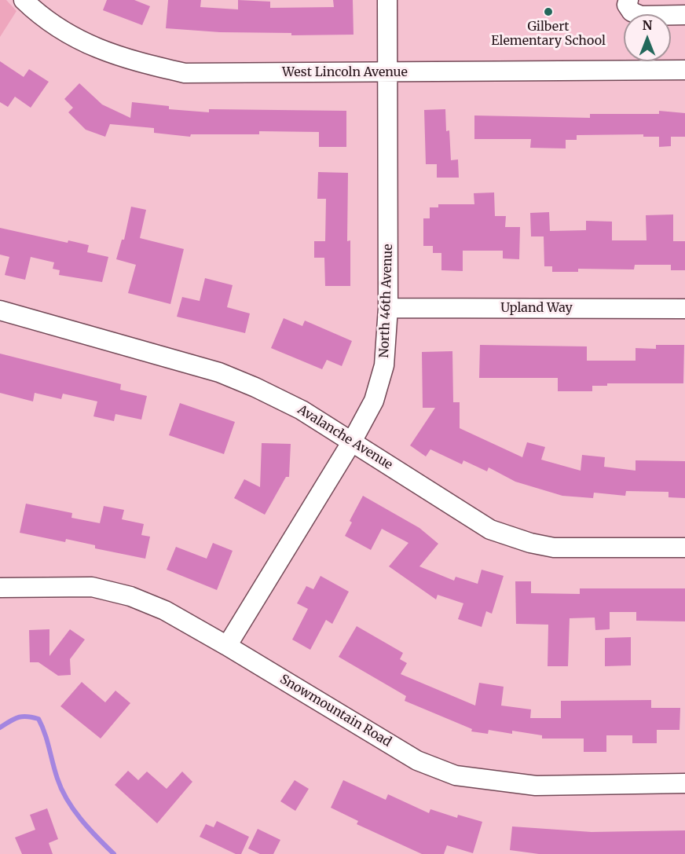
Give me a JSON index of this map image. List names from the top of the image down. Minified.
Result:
{"streets":{"street":["West Lincoln Avenue","North 46th Avenue","Upland Way","Avalanche Avenue","Snowmountain Road"]},"crossings":[["West Lincoln Avenue","North 46th Avenue"],["North 46th Avenue","Upland Way"],["North 46th Avenue","Avalanche Avenue"],["North 46th Avenue","Snowmountain Road"]],"places":["Gilbert Elementary School"],"north":"top"}
